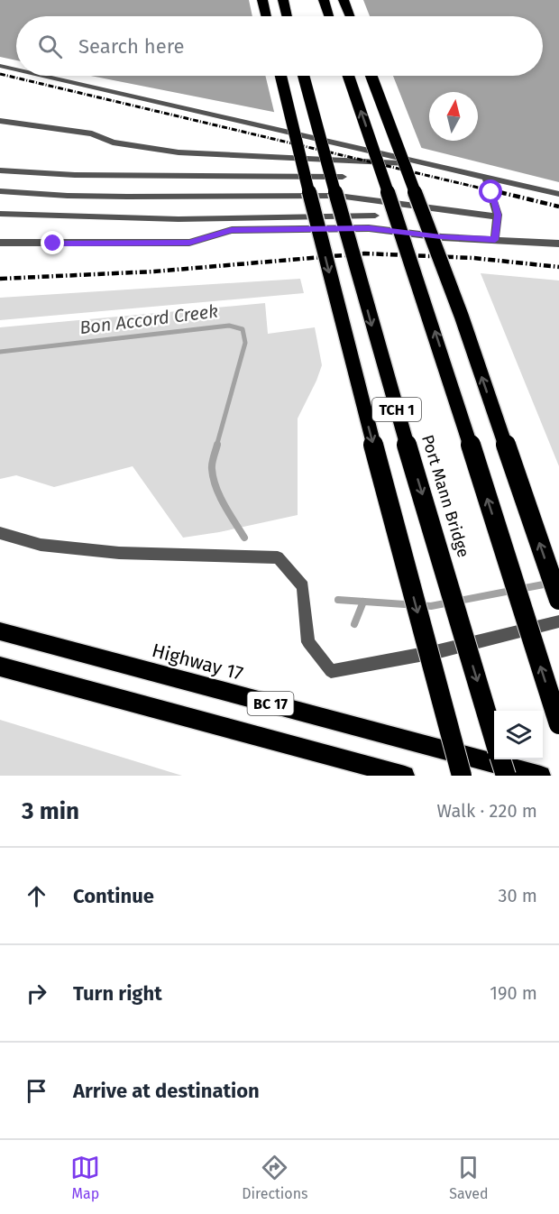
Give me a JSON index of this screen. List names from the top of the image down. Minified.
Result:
{"streets":{"highway":["TCH 1","Port Mann Bridge","Highway 17","BC 17"]},"water":["Bon Accord Creek"],"north":"top","page":{"search":"Search here","heading":["3 min","Walk · 220 m"],"list":[["Continue","30 m"],["Turn right","190 m"],"Arrive at destination"],"nav":["Map","Directions","Saved"]}}
